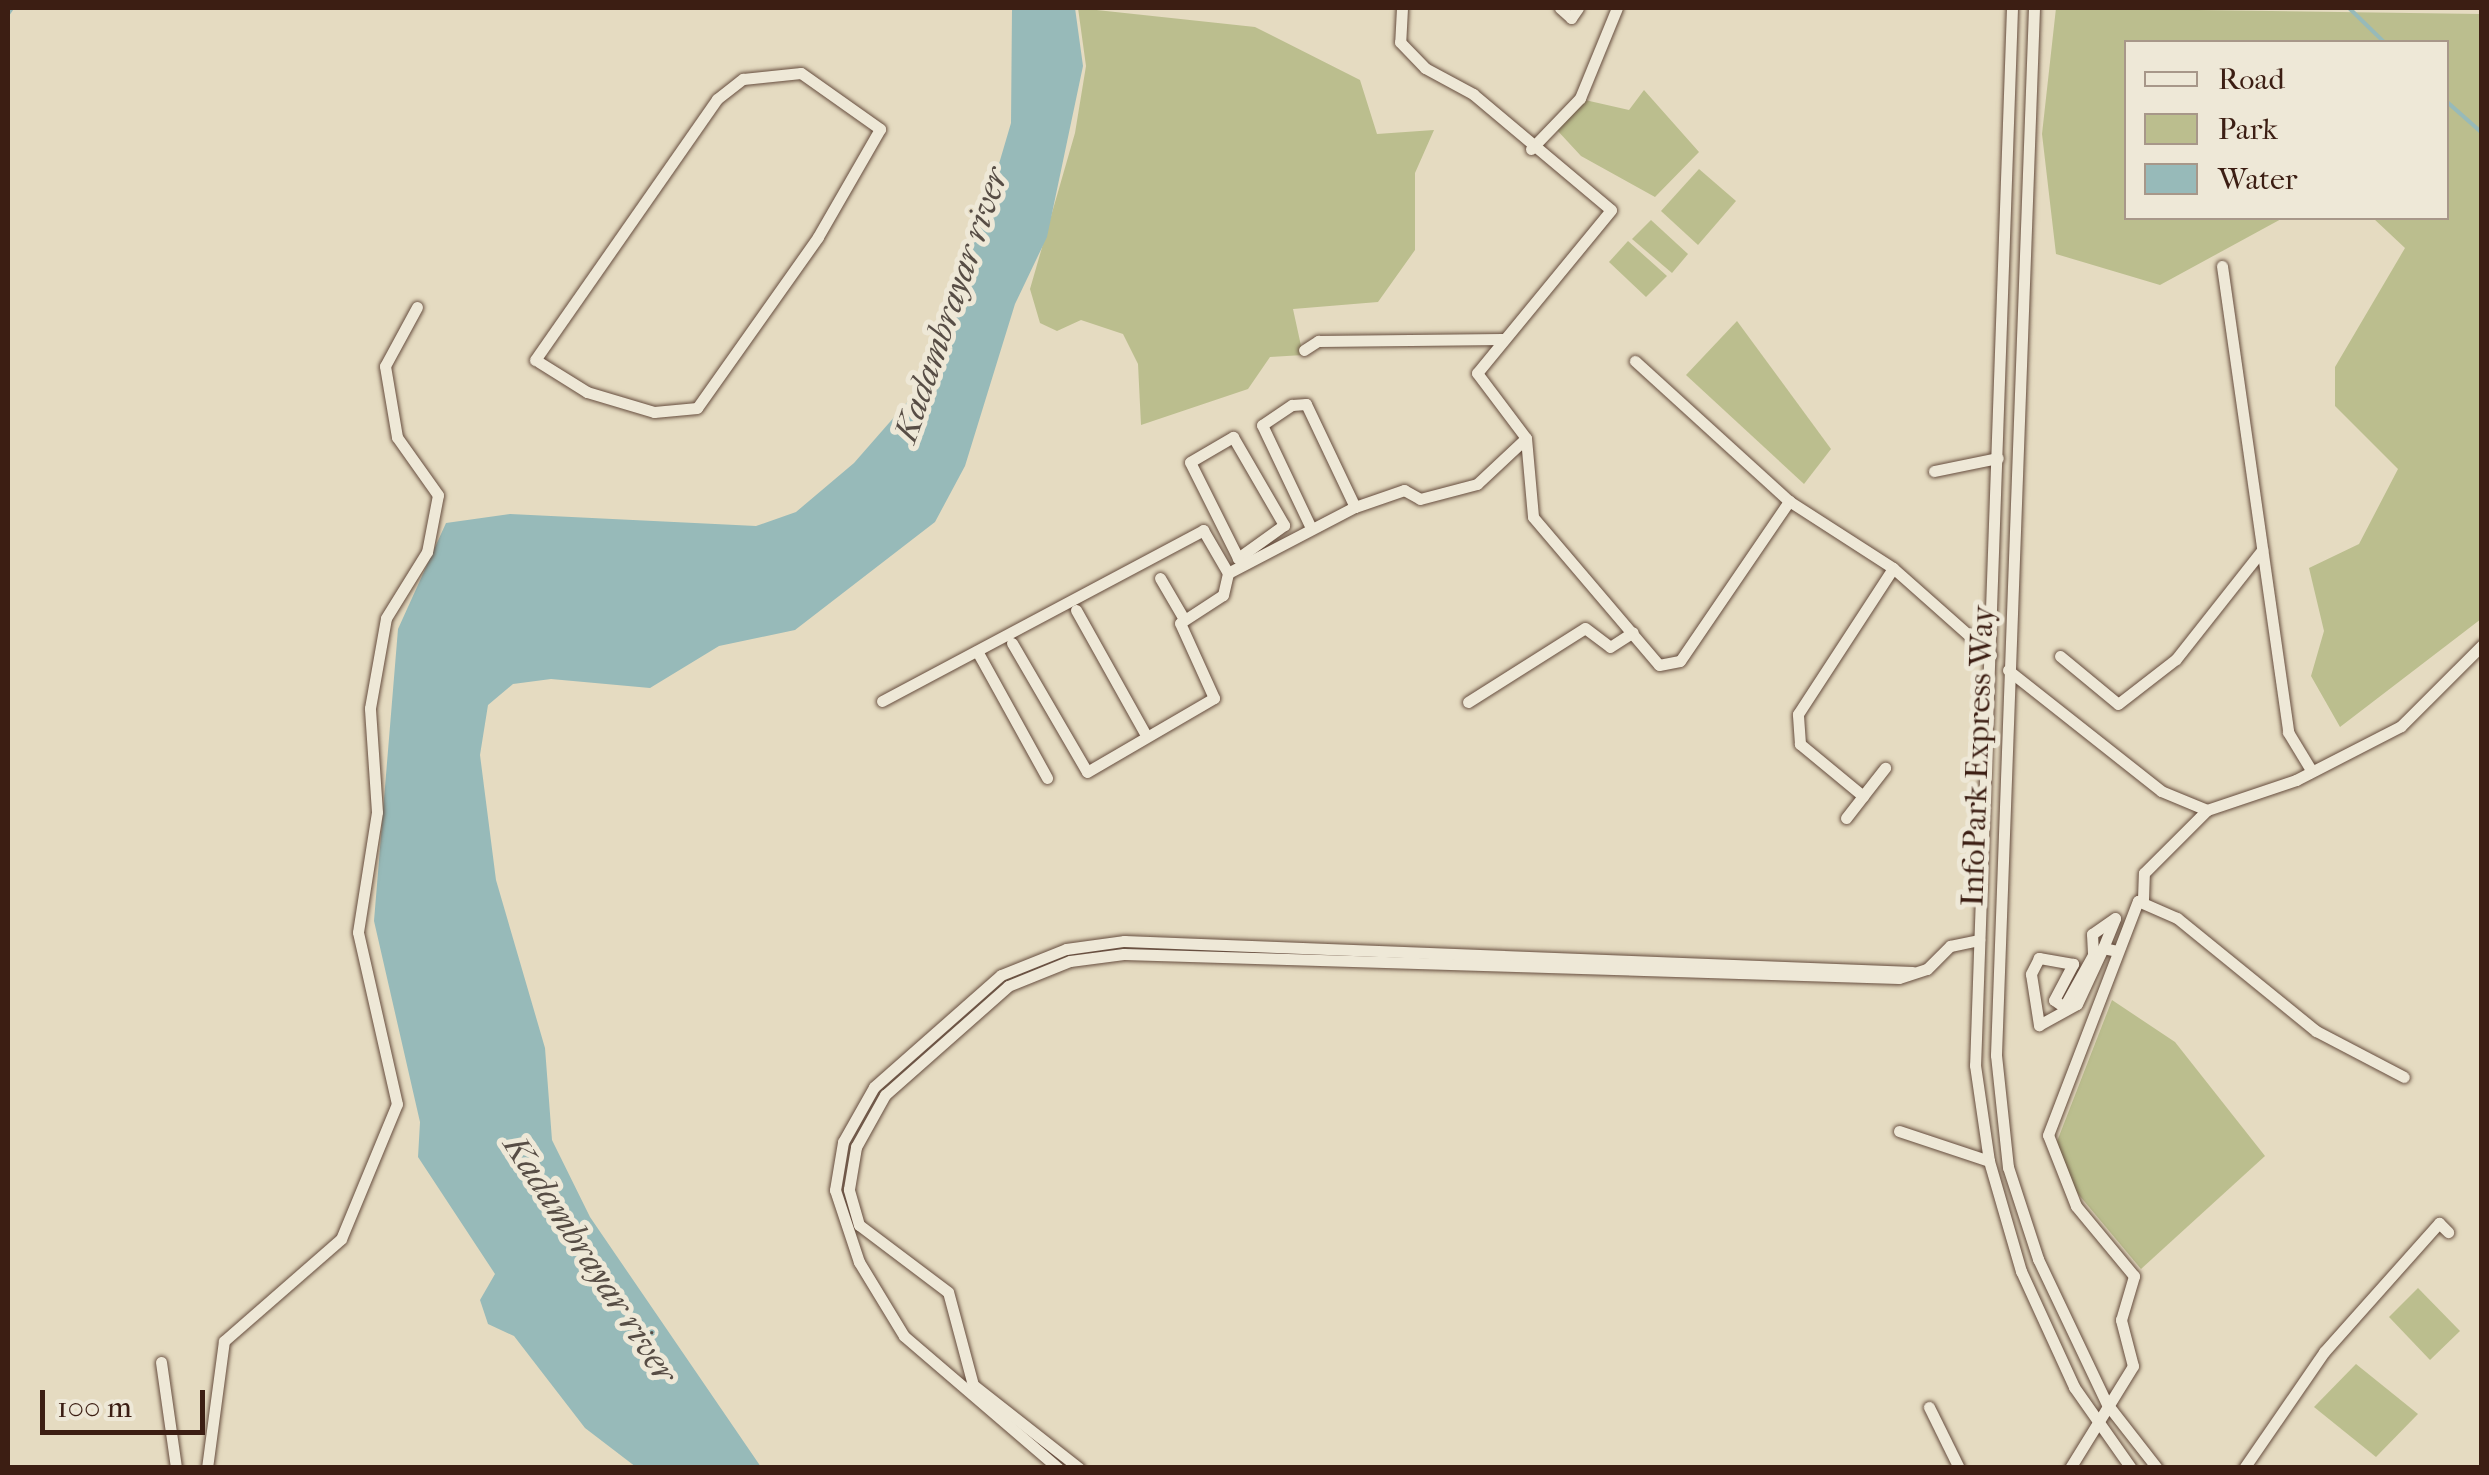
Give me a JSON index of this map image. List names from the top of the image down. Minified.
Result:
{"streets":{"street":["InfoPark Express Way"]},"water":["Kadambrayar river"],"legend":["Road","Park","Water"],"scale_bar":"100 m"}
